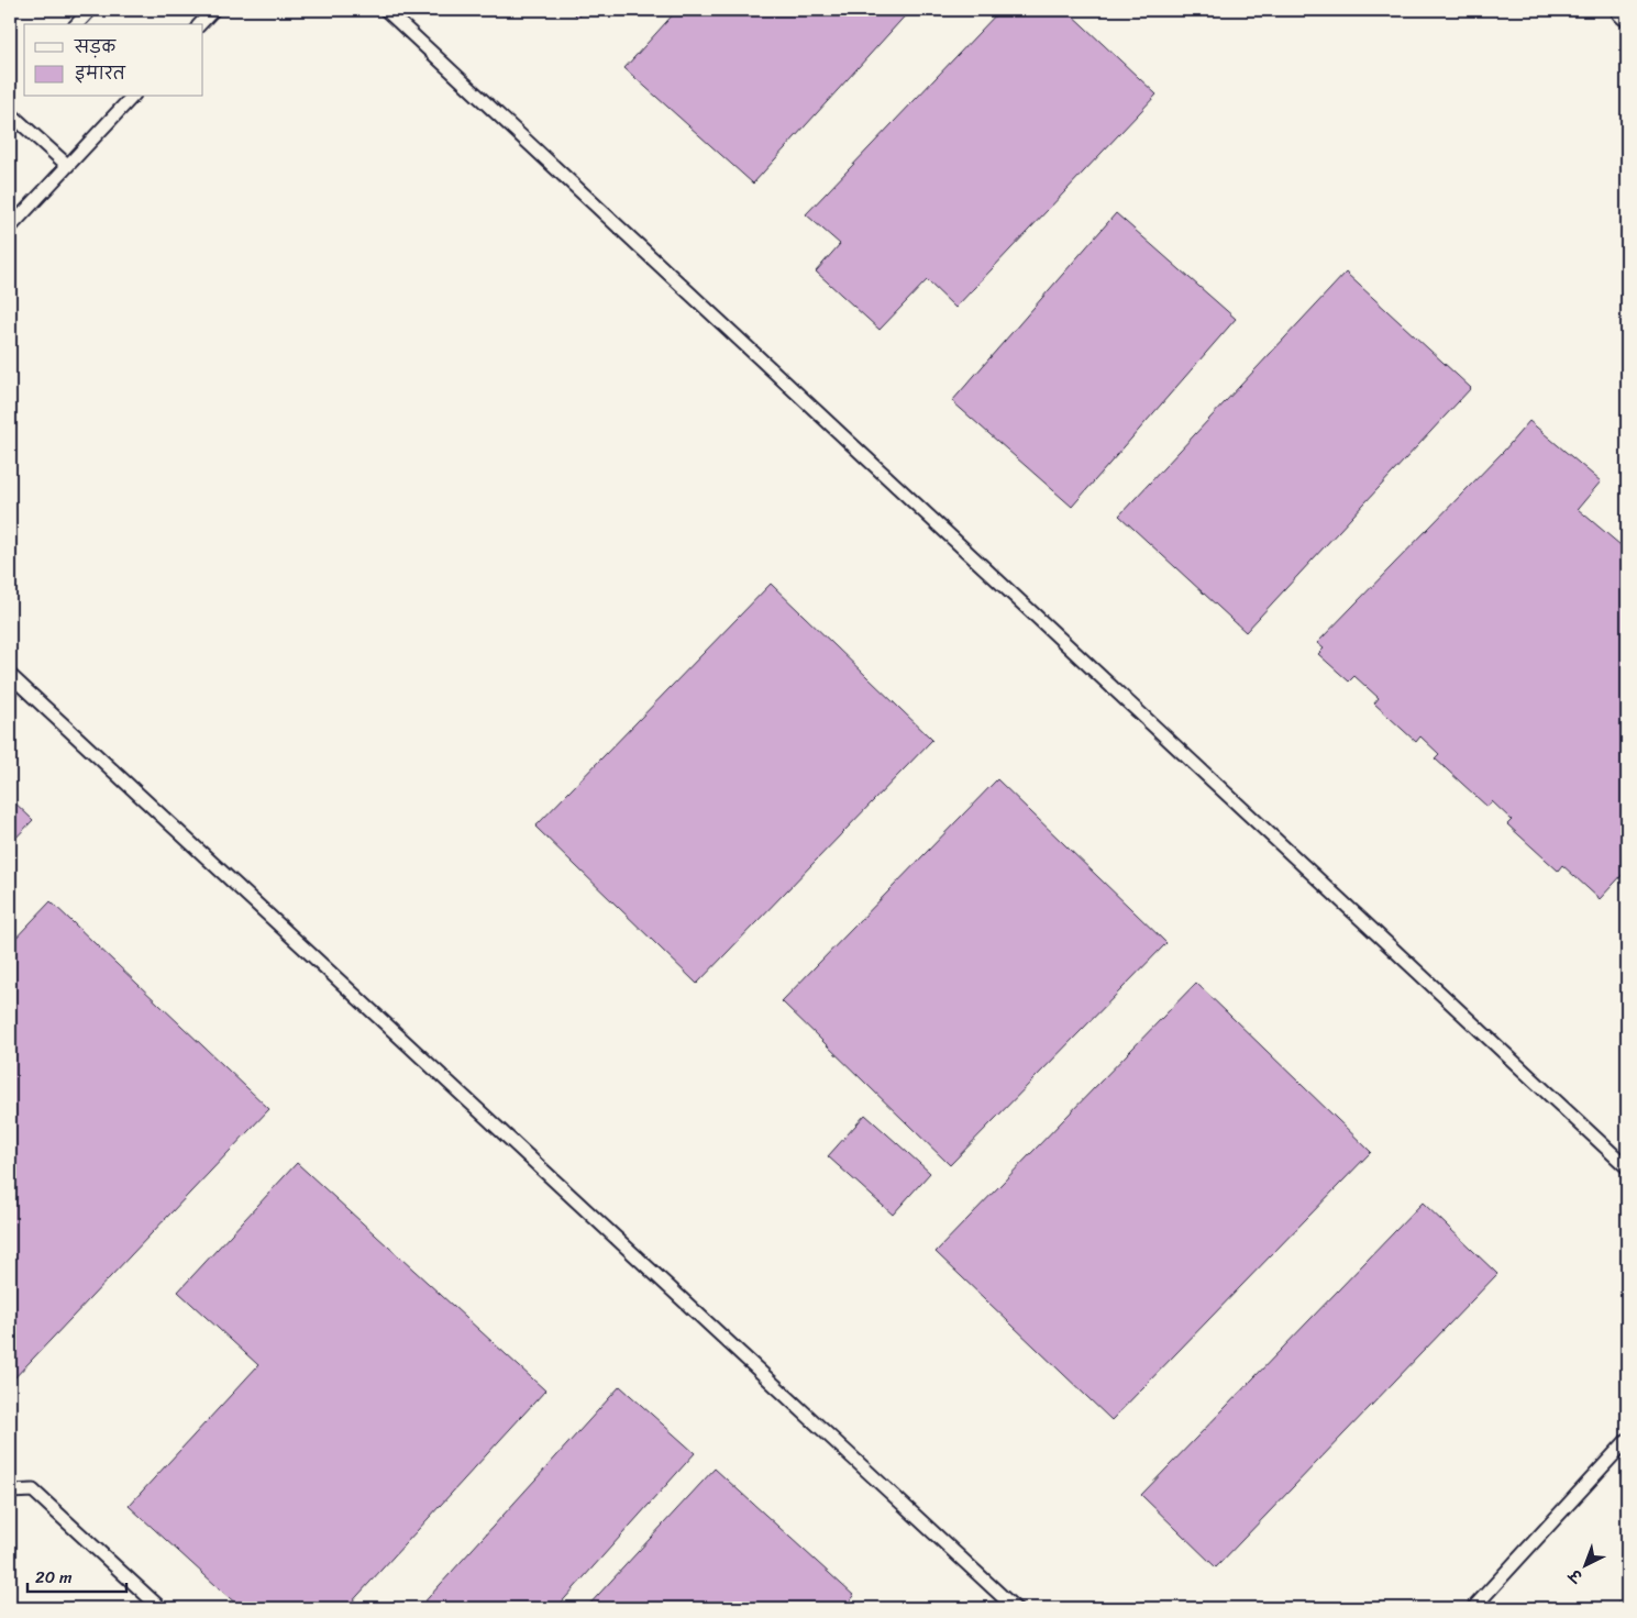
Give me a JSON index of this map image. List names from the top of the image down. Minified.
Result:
{"legend":["सड़क","इमारत"],"scale_bar":"20 m","north":"bottom left"}
